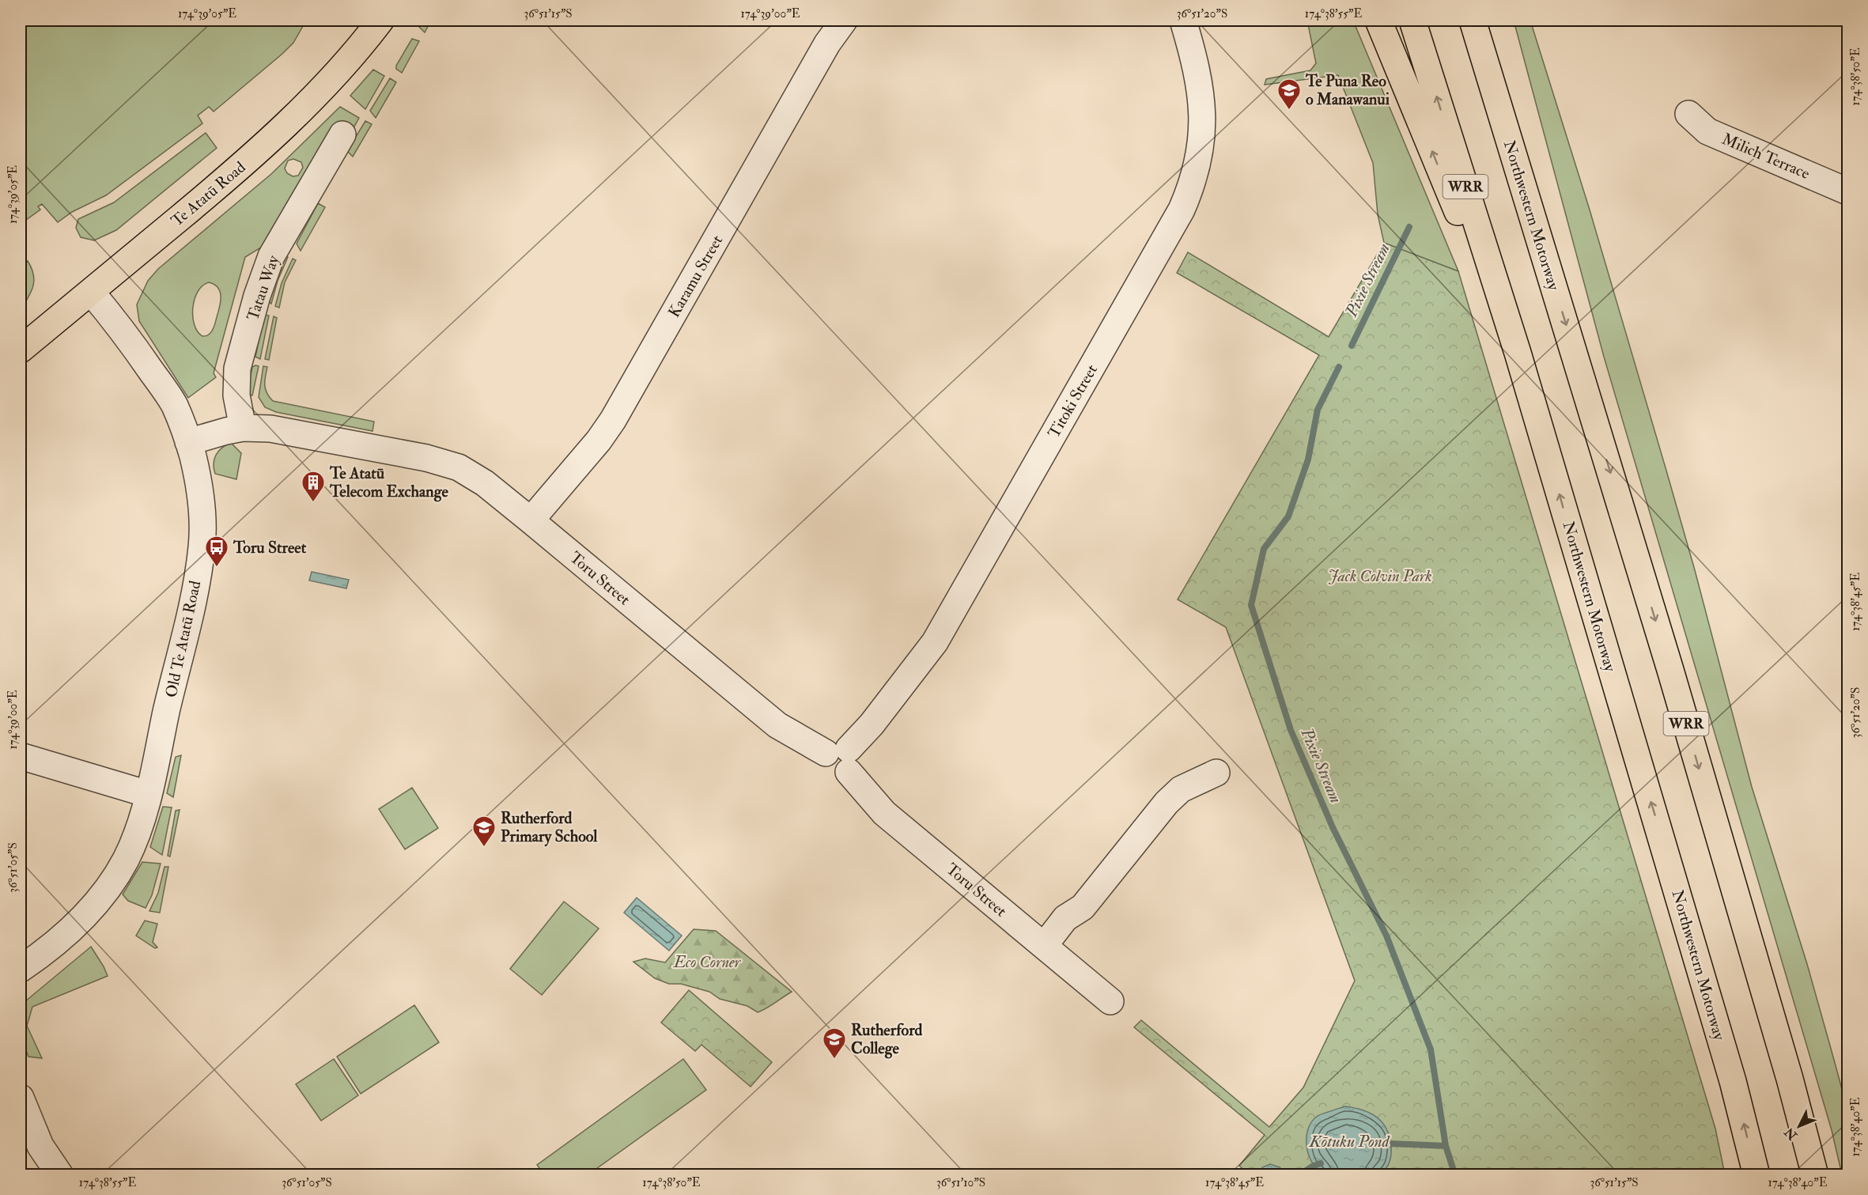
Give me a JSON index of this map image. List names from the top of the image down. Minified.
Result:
{"streets":{"main road":["WRR","Te Atatū Road","Northwestern Motorway"],"street":["Milich Terrace","Karamu Street","Tatau Way","Titoki Street","Toru Street","Old Te Atatū Road"]},"crossings":[["Te Atatū Road","Old Te Atatū Road"],["Karamu Street","Toru Street"],["Tatau Way","Toru Street"],["Titoki Street","Toru Street"],["Toru Street","Old Te Atatū Road"]],"water":["Pixie Stream","Kōtuku Pond"],"parks":["Jack Colvin Park","Eco Corner"],"places":{"school or university":["Te Puna Reo o Manawanui","Rutherford Primary School","Rutherford College"],"building":["Te Atatū Telecom Exchange"],"bus stop":["Toru Street"]},"north":"bottom left","coordinates":["174°39'05\"E","36°51'15\"S","174°39'00\"E","36°51'20\"S","174°38'55\"E","174°38'50\"E","174°38'45\"E","36°51'05\"S","174°38'40\"E","36°51'10\"S"]}
